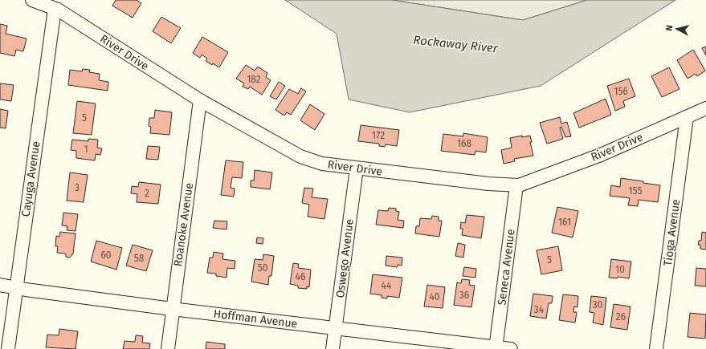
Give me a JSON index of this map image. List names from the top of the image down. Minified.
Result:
{"streets":{"street":["River Drive","Cayuga Avenue","Roanoke Avenue","Tioga Avenue","Oswego Avenue","Seneca Avenue","Hoffman Avenue"]},"crossings":[["River Drive","Cayuga Avenue"],["River Drive","Roanoke Avenue"],["River Drive","Tioga Avenue"],["River Drive","Oswego Avenue"],["River Drive","Seneca Avenue"],["Cayuga Avenue","Hoffman Avenue"],["Roanoke Avenue","Hoffman Avenue"],["Oswego Avenue","Hoffman Avenue"],["Seneca Avenue","Hoffman Avenue"]],"water":["Rockaway River"],"house_numbers":["182","156","5","172","168","1","3","155","2","161","60","58","5","50","10","46","44","36","40","30","34","26"],"north":"left"}
